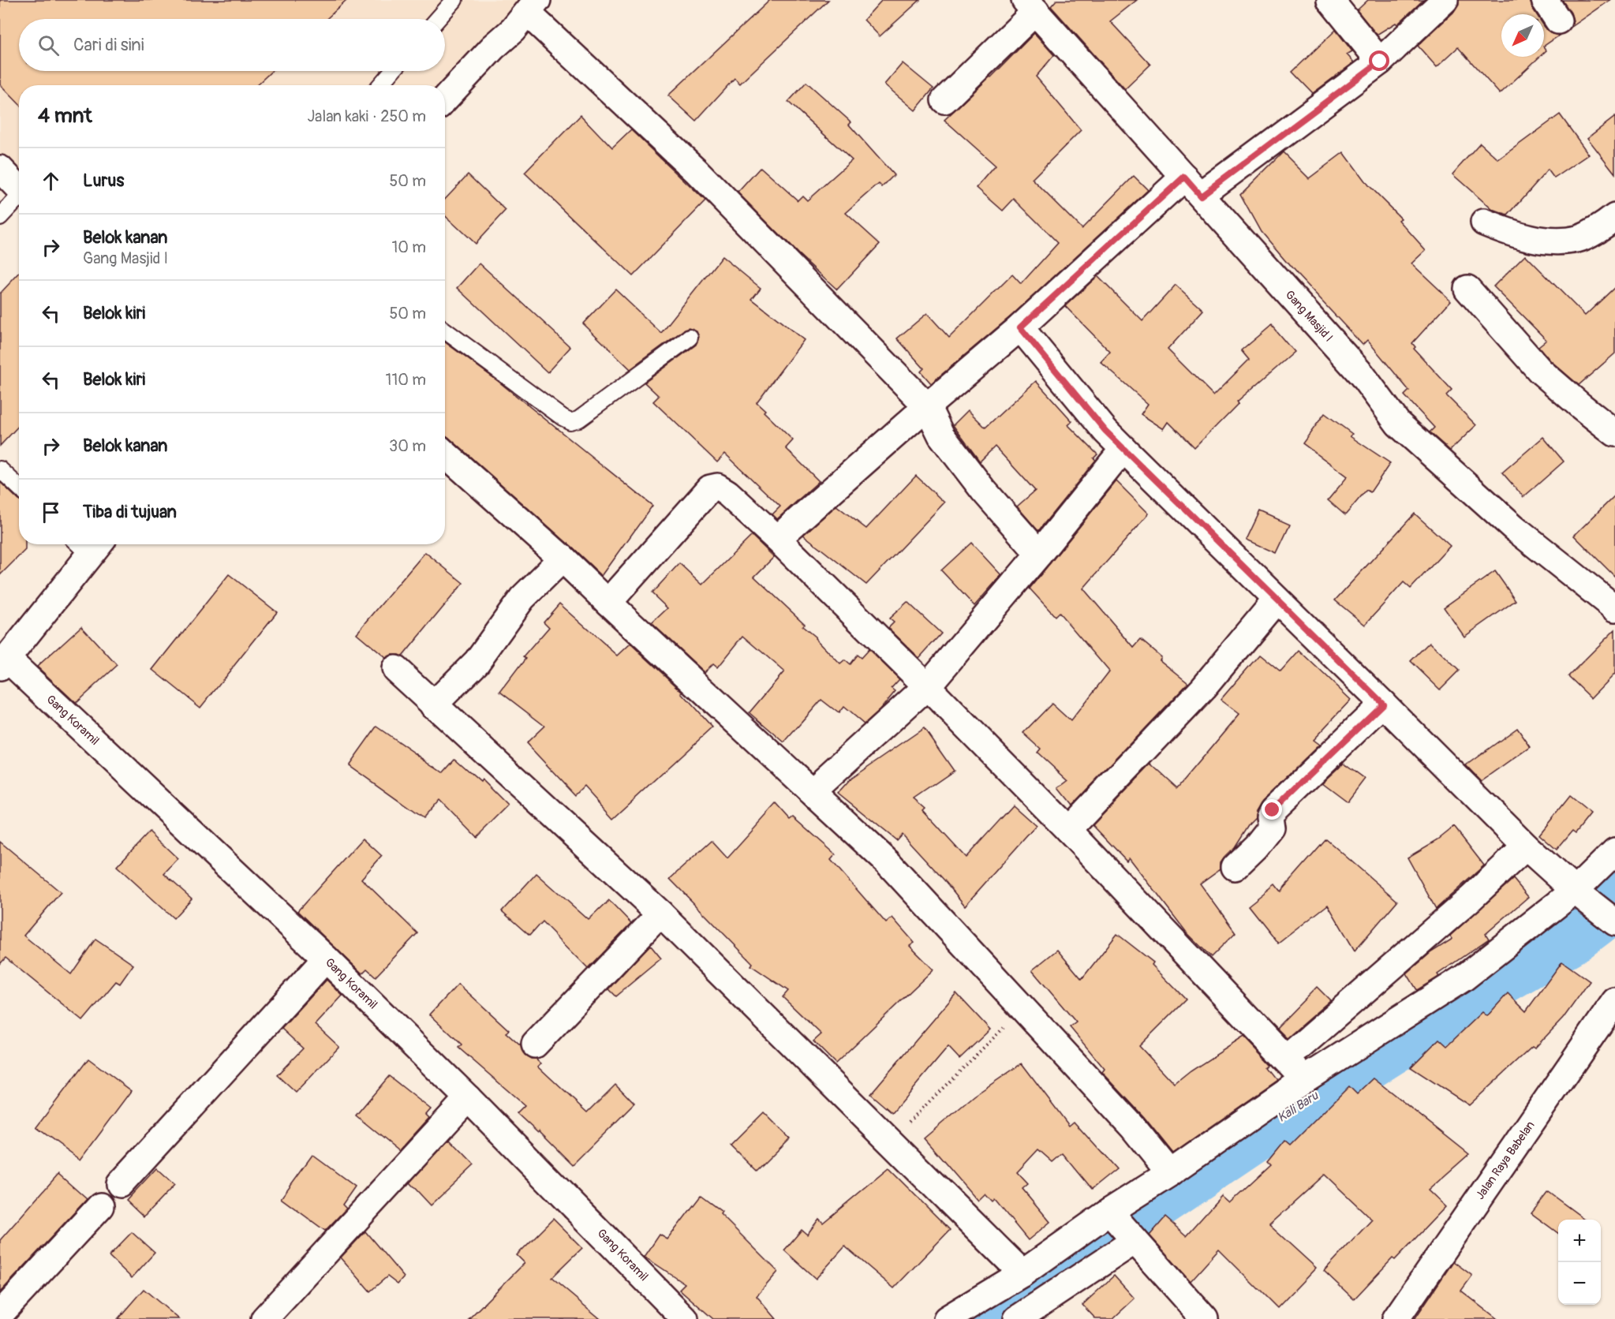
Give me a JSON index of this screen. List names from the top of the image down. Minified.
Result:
{"streets":{"street":["Gang Masjid I","Gang Koramil","Jalan Raya Babelan"]},"water":["Kali Baru"],"north":"bottom left","page":{"search":"Cari di sini","heading":["4 mnt","Jalan kaki · 250 m"],"list":[["Lurus","50 m"],["Belok kanan","Gang Masjid I","10 m"],["Belok kiri","50 m"],["Belok kiri","110 m"],["Belok kanan","30 m"],"Tiba di tujuan"],"map_buttons":["+","−"]}}
